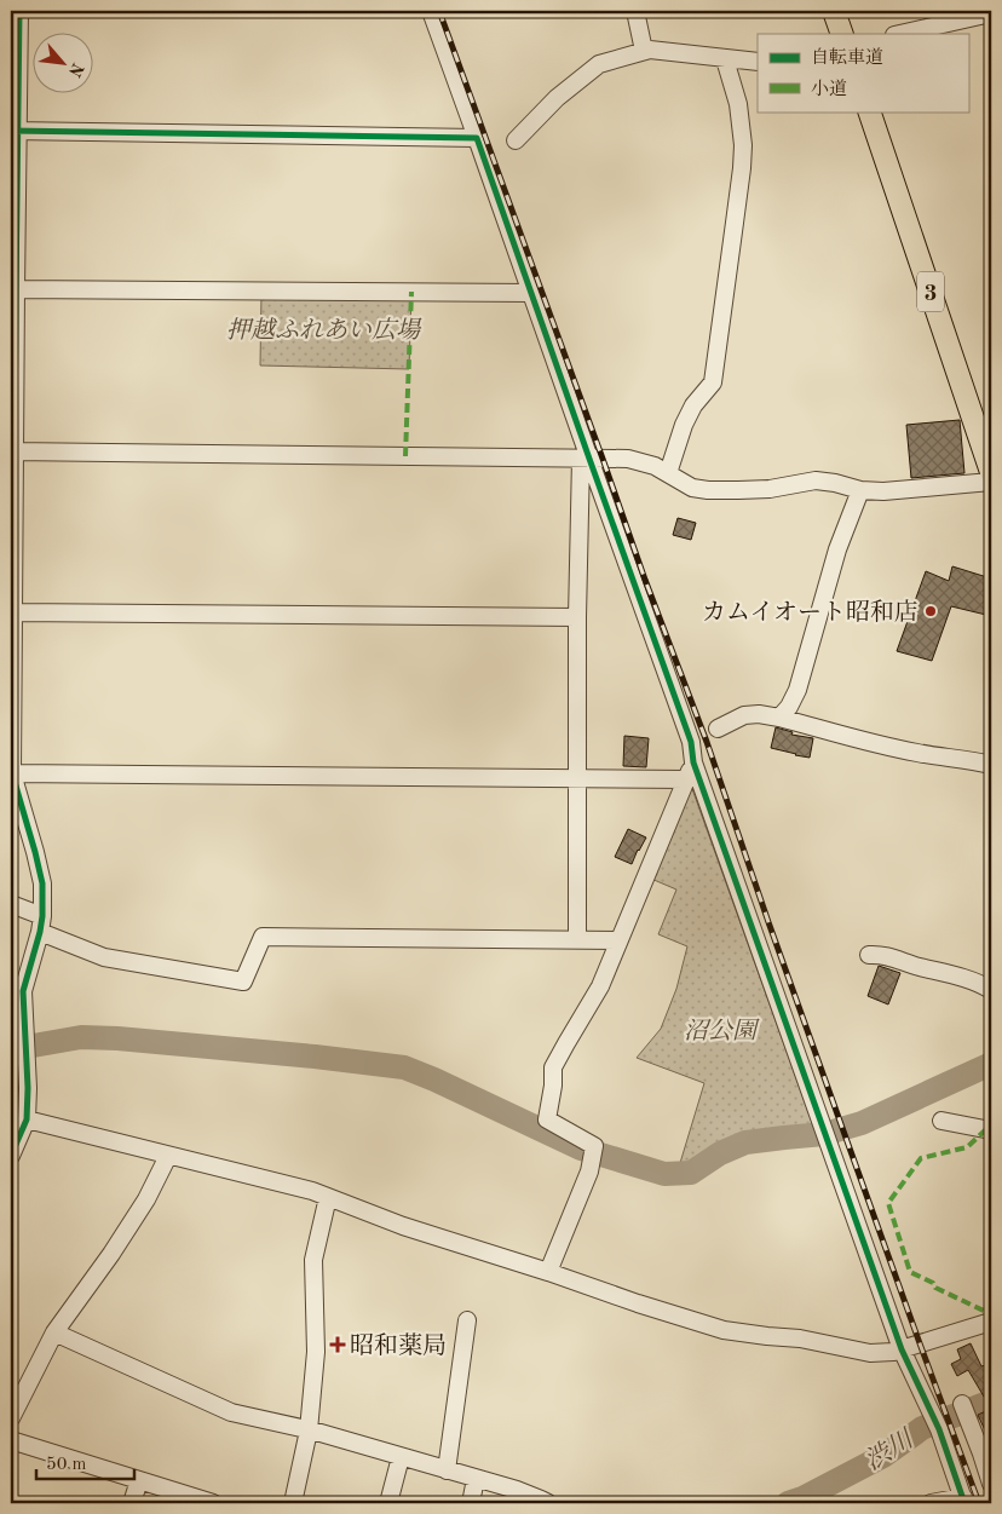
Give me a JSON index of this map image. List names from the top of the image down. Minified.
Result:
{"streets":{"main road":["3"]},"water":["渋川"],"parks":["押越ふれあい広場","沼公園"],"places":{"other":["カムイオート昭和店"],"health":["昭和薬局"]},"legend":["自転車道","小道"],"scale_bar":"50 m","north":"bottom right"}
